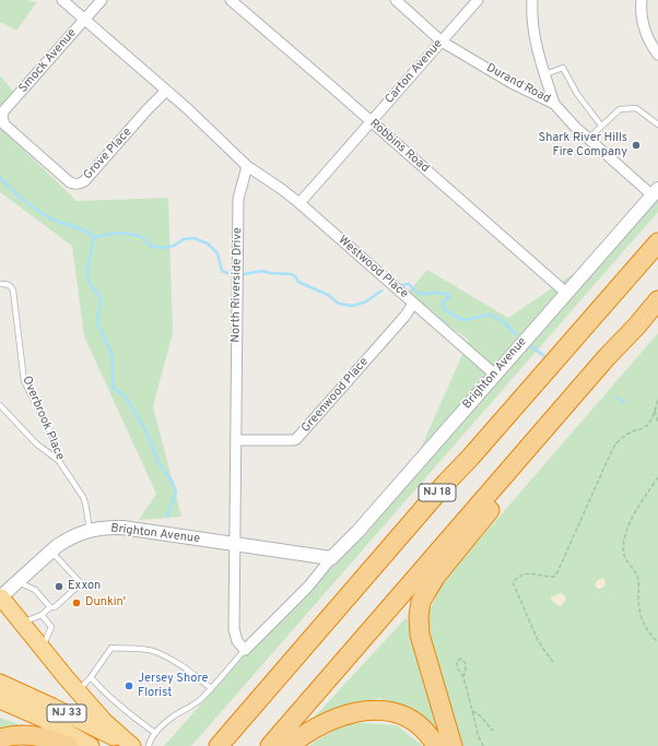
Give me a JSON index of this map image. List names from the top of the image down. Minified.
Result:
{"streets":{"highway":["NJ 18","NJ 33"],"street":["Smock Avenue","Carton Avenue","Durand Road","Robbins Road","Grove Place","Westwood Place","North Riverside Drive","Brighton Avenue","Greenwood Place"],"lane":["Overbrook Place"]},"crossings":[["Smock Avenue","Grove Place"],["Carton Avenue","Durand Road"],["Carton Avenue","Robbins Road"],["Carton Avenue","Westwood Place"],["Durand Road","Brighton Avenue"],["Robbins Road","Brighton Avenue"],["Westwood Place","North Riverside Drive"],["Westwood Place","Brighton Avenue"],["Westwood Place","Greenwood Place"],["North Riverside Drive","Brighton Avenue"],["North Riverside Drive","Greenwood Place"],["Brighton Avenue","Overbrook Place"]],"places":["Shark River Hills Fire Company","Exxon","Dunkin'","Jersey Shore Florist"]}
